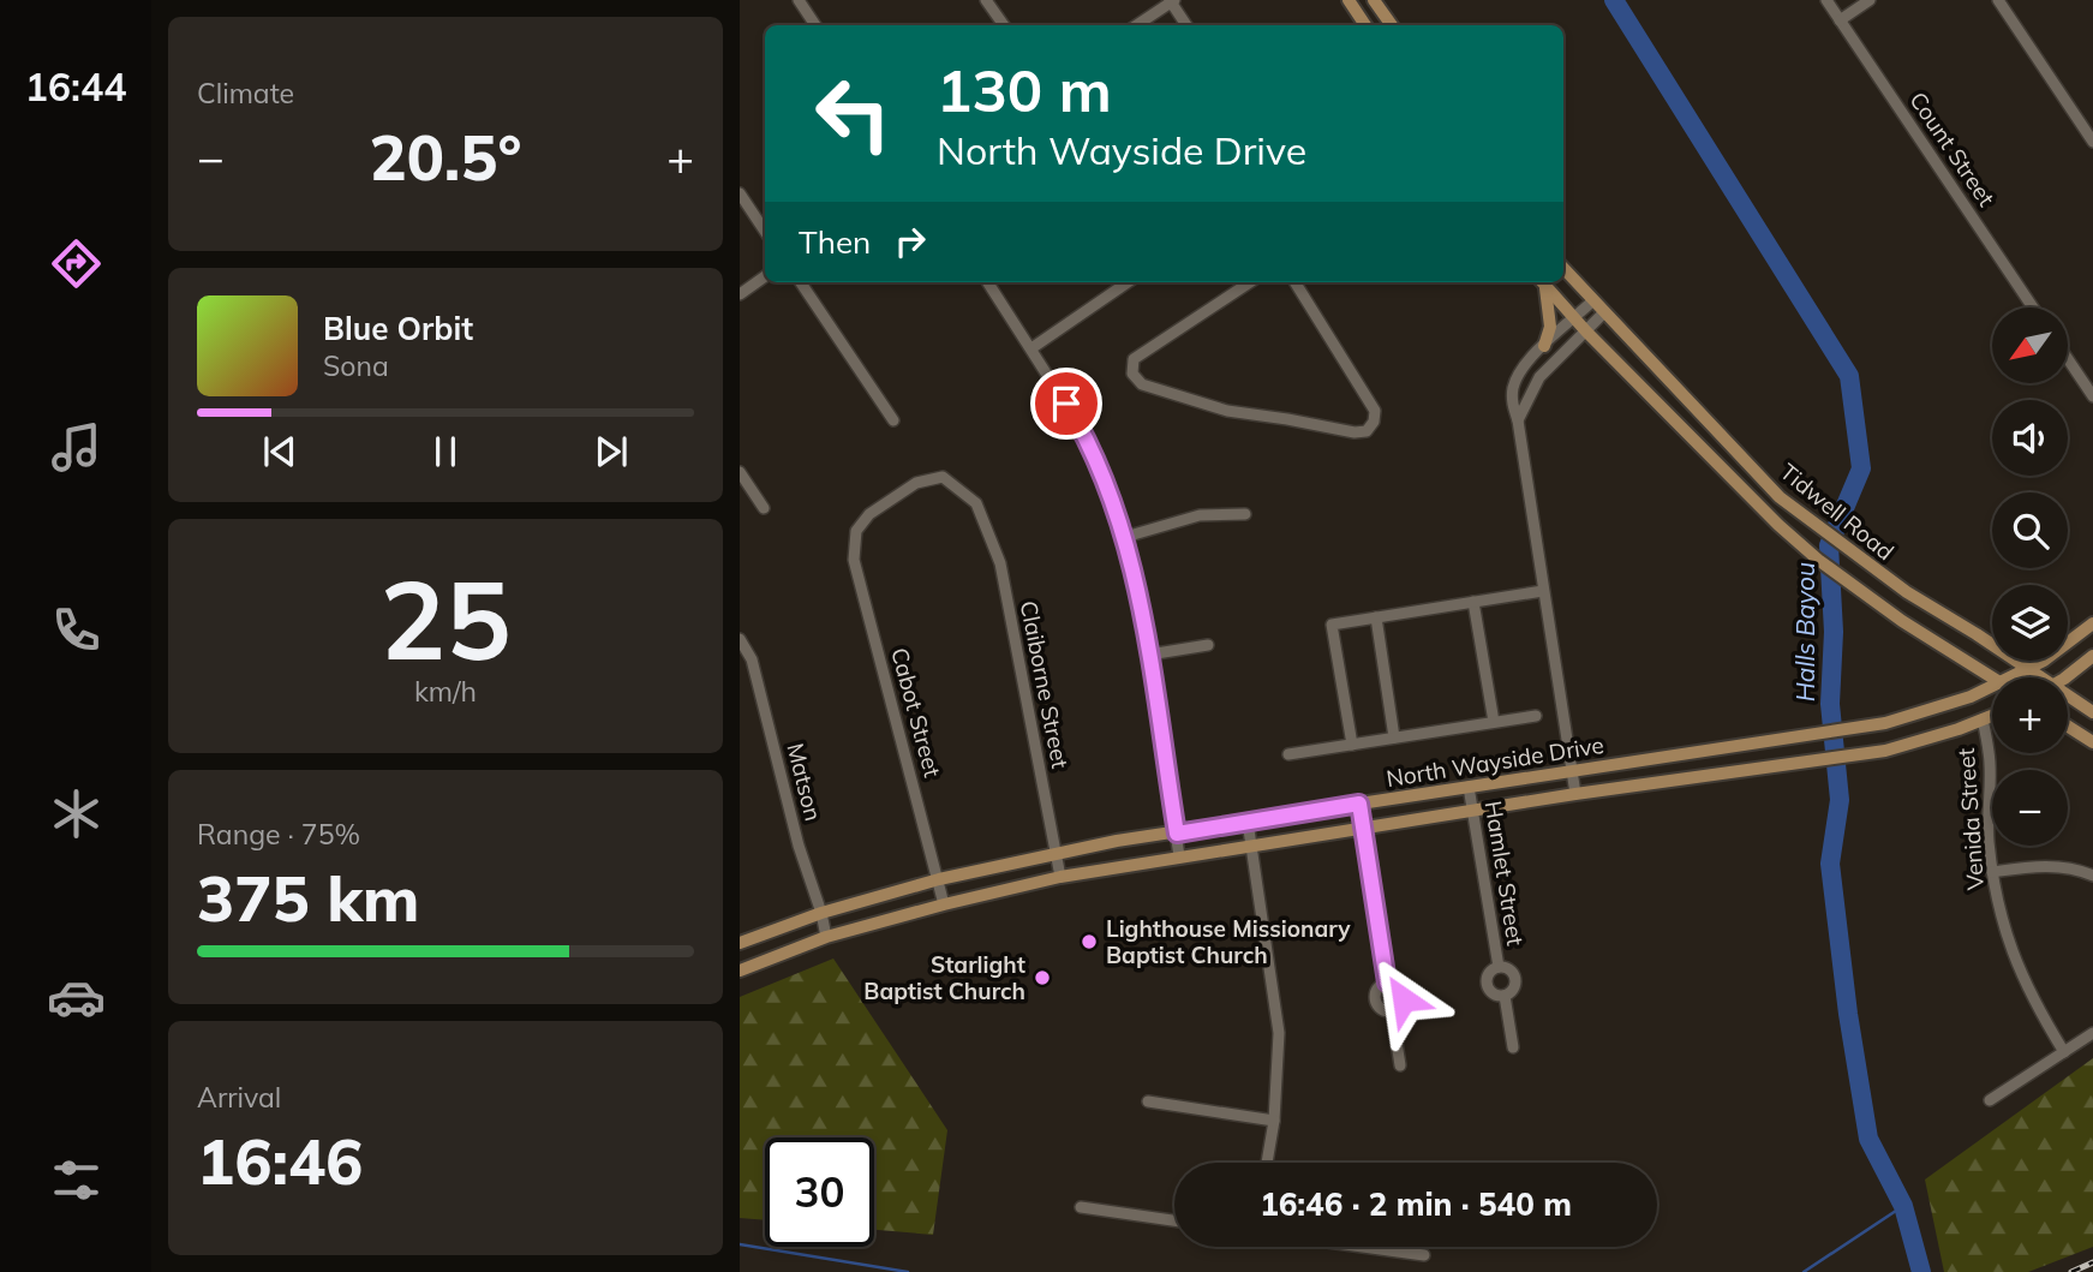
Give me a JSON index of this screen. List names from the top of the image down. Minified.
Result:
{"streets":{"main road":["Tidwell Road","North Wayside Drive"],"street":["Count Street","Claiborne Street","Cabot Street","Matson","Venida Street","Hamlet Street"]},"crossings":[["Tidwell Road","North Wayside Drive"],["Claiborne Street","Cabot Street"],["Claiborne Street","North Wayside Drive"],["Cabot Street","North Wayside Drive"],["North Wayside Drive","Matson"],["North Wayside Drive","Venida Street"],["North Wayside Drive","Hamlet Street"]],"water":["Halls Bayou"],"places":["Lighthouse Missionary Baptist Church","Starlight Baptist Church"],"north":"bottom left","page":{"tabs":"16:44","tile":["Climate",["25","km/h"],["Range · 75%","375 km"],["Arrival","16:46"]],"turn":["130 m","North Wayside Drive"],"heat":["−","20.5°","+"],"then":"Then","song":["Blue Orbit","Sona"],"map_buttons":["+","−"],"limit":"30","trip":"16:46 · 2 min · 540 m"}}
